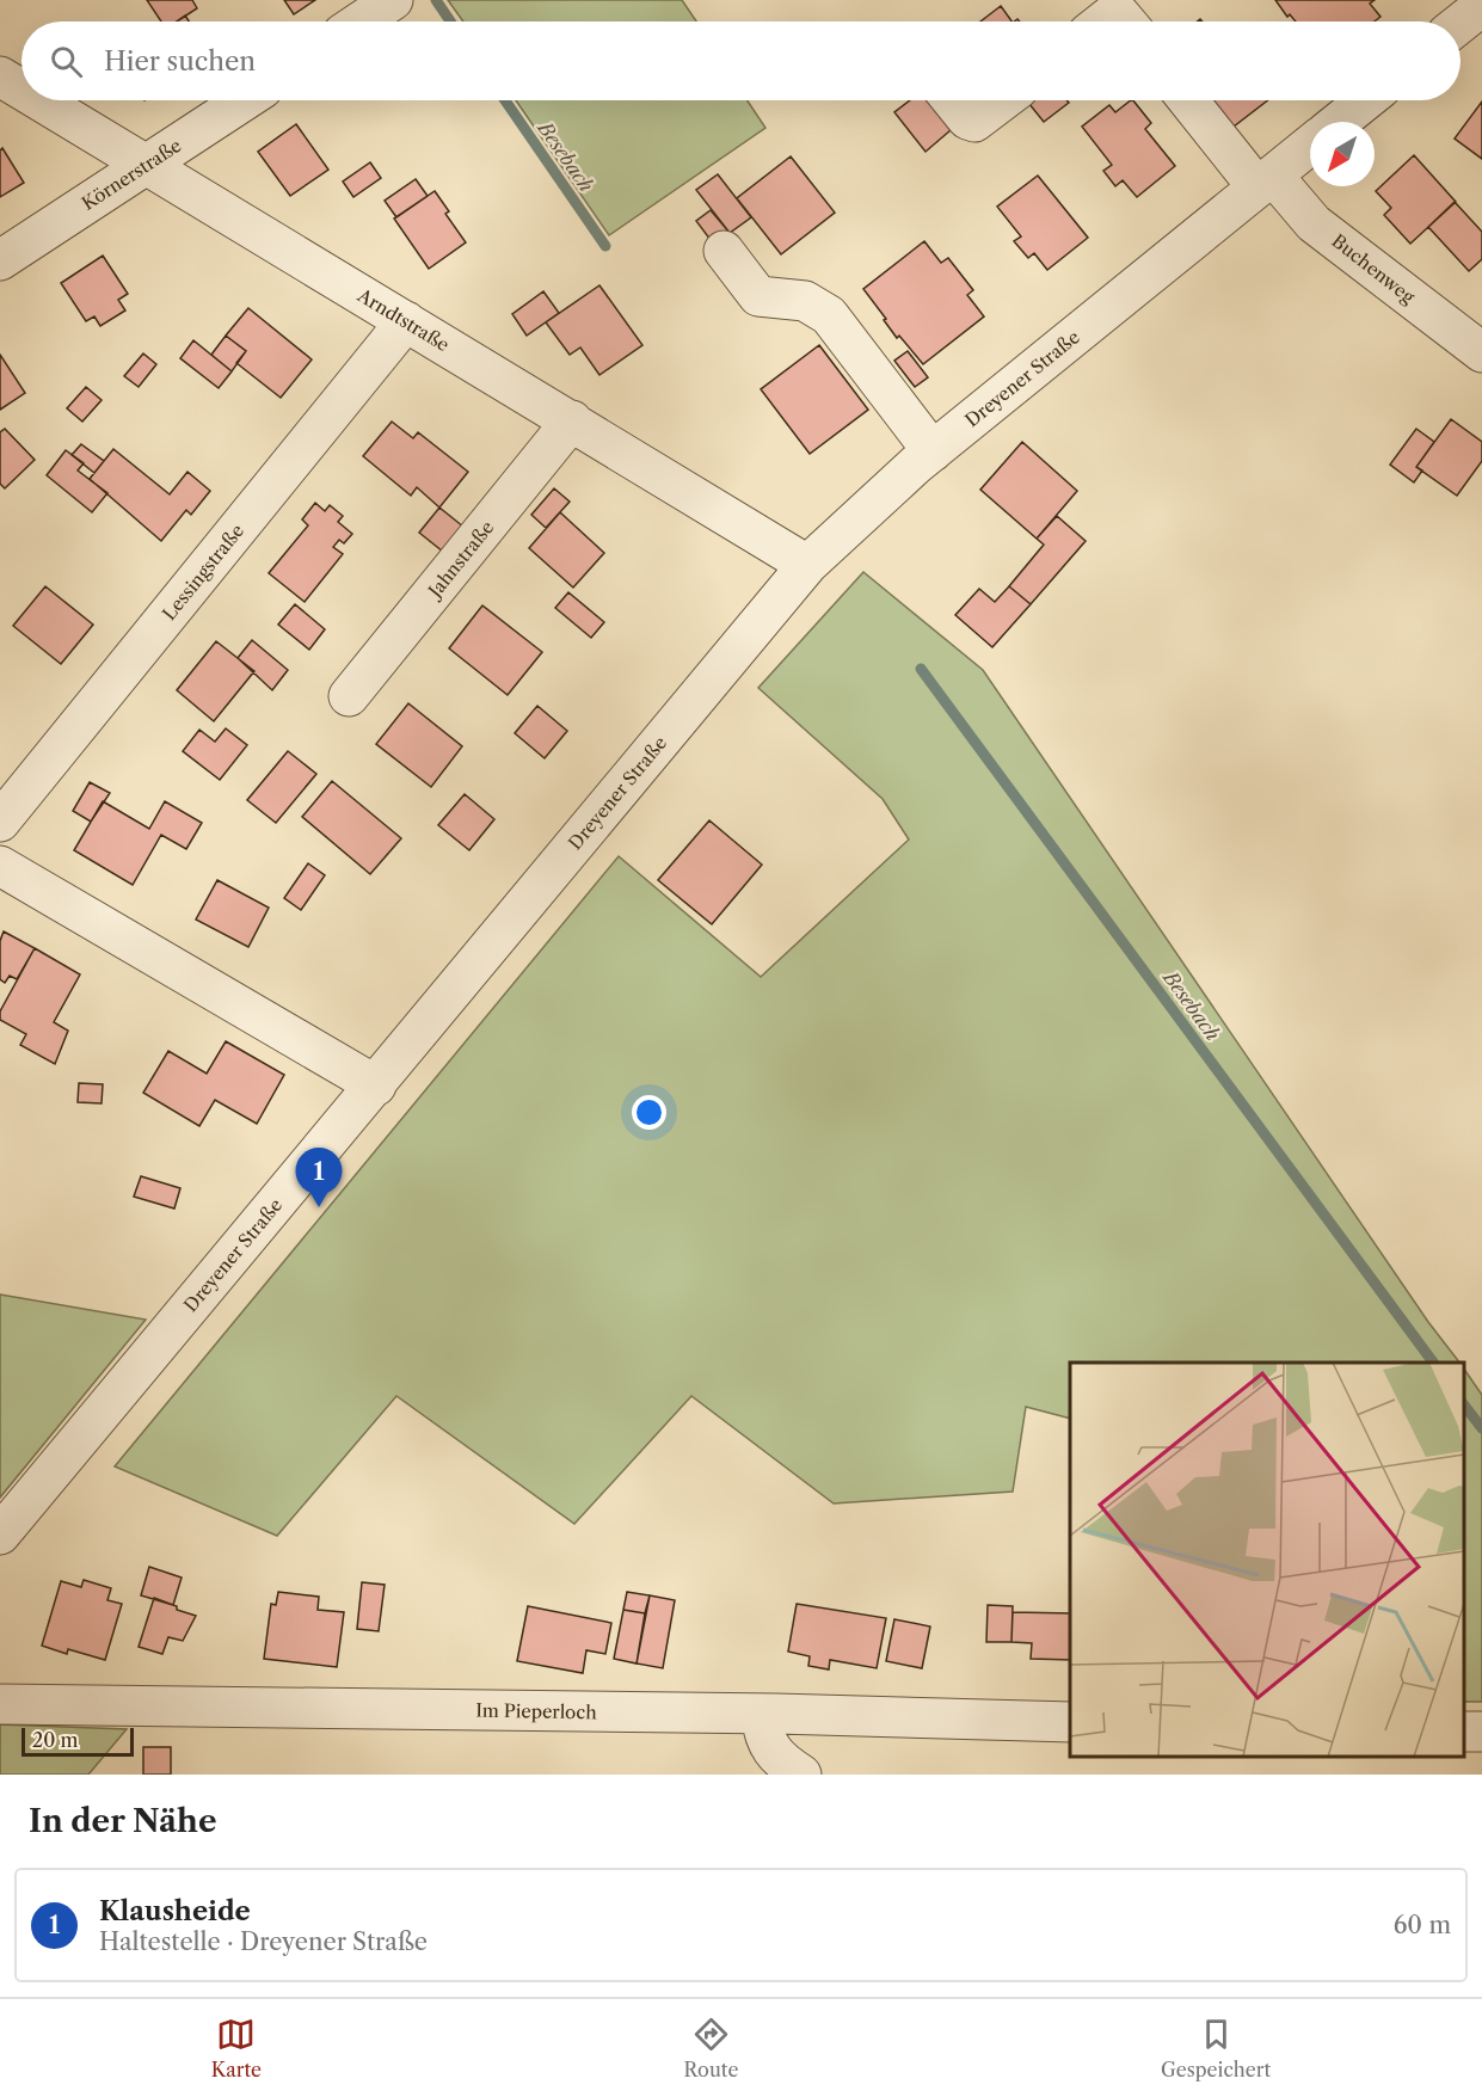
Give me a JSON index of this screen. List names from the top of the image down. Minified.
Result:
{"streets":{"street":["Körnerstraße","Buchenweg","Arndtstraße","Dreyener Straße","Jahnstraße","Lessingstraße","Im Pieperloch"]},"crossings":[["Körnerstraße","Arndtstraße"],["Buchenweg","Dreyener Straße"],["Arndtstraße","Dreyener Straße"],["Arndtstraße","Jahnstraße"],["Arndtstraße","Lessingstraße"]],"water":["Besebach"],"scale_bar":"20 m","north":"bottom left","page":{"search":"Hier suchen","pins":"1","scale":"20 m","heading":"In der Nähe","list":[{"mark":"1","name":"Klausheide","note":"Haltestelle · Dreyener Straße","value":"60 m"}],"nav":["Karte","Route","Gespeichert"]}}
